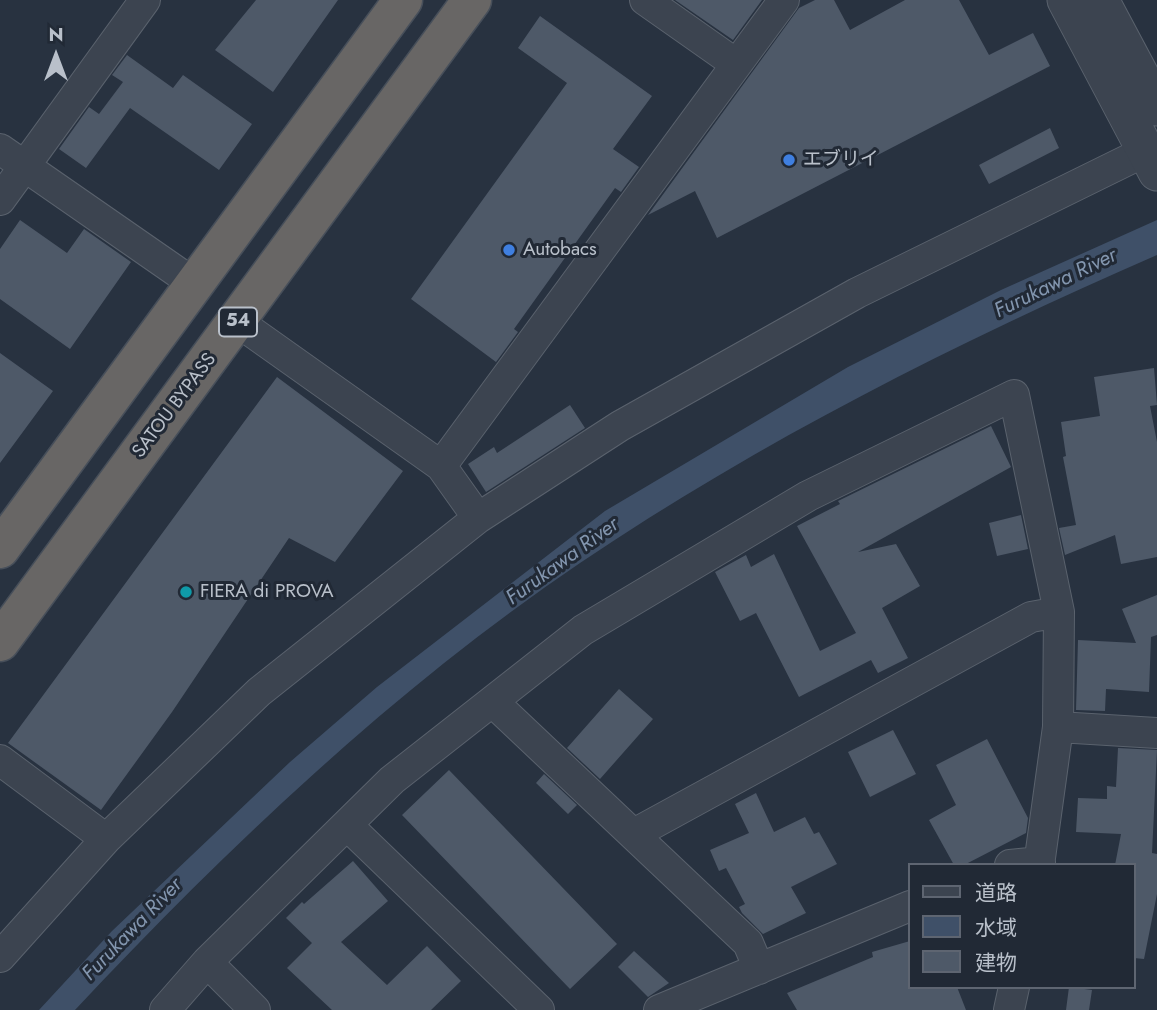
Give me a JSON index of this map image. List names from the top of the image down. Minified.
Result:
{"streets":{"highway":["54","SATOU BYPASS"]},"water":["Furukawa River"],"places":["エブリイ","Autobacs","FIERA di PROVA"],"legend":["道路","水域","建物"],"north":"top"}
